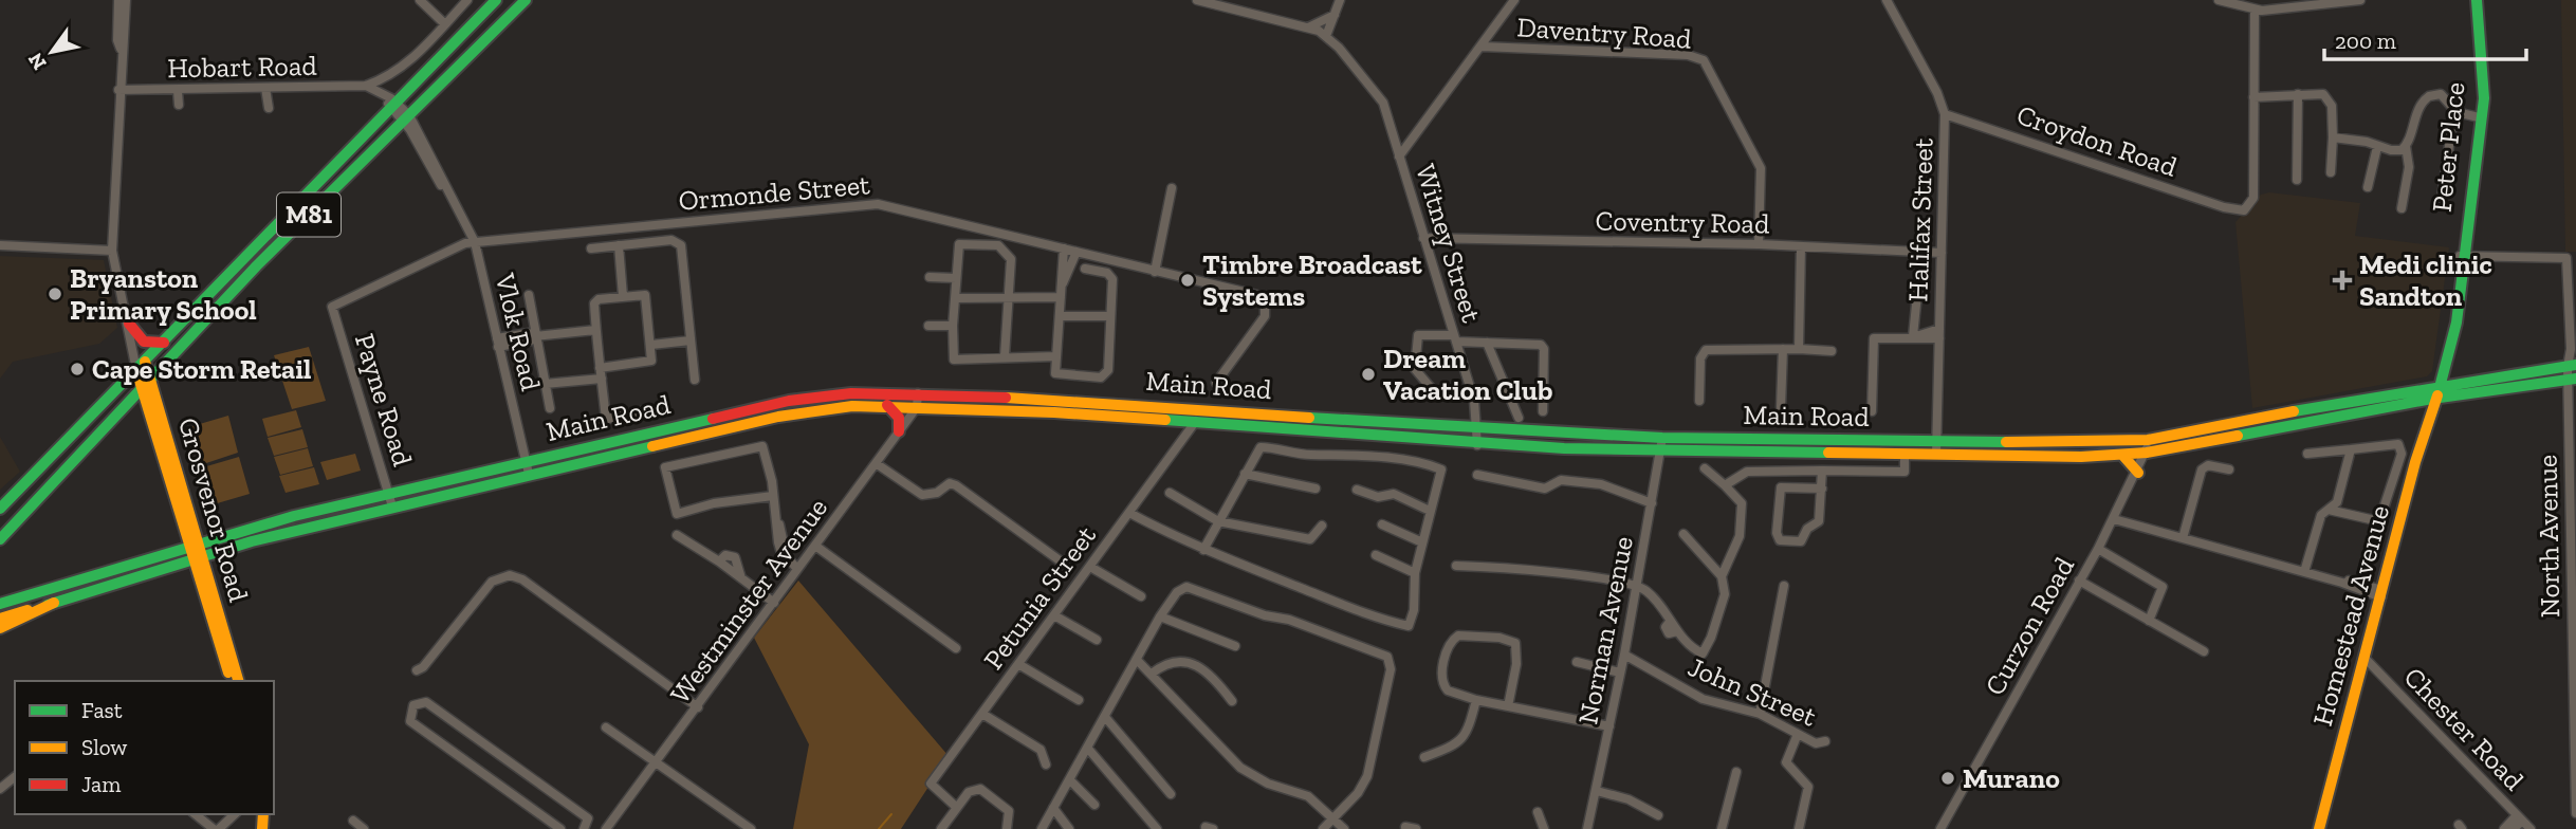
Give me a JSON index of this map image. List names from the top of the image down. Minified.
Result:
{"streets":{"main road":["Peter Place","M81","Main Road","Grosvenor Road","Homestead Avenue"],"street":["Daventry Road","Hobart Road","Croydon Road","Ormonde Street","Halifax Street","Coventry Road","Witney Street","Vlok Road","Payne Road","North Avenue","Petunia Street","Westminster Avenue","Curzon Road","Norman Avenue","John Street","Chester Road"]},"crossings":[["Daventry Road","Coventry Road"],["Daventry Road","Witney Street"],["Hobart Road","Grosvenor Road"],["Croydon Road","Halifax Street"],["Peter Place","Main Road"],["Peter Place","North Avenue"],["Peter Place","Homestead Avenue"],["Ormonde Street","Vlok Road"],["Ormonde Street","Payne Road"],["M81","Vlok Road"],["M81","Grosvenor Road"],["Halifax Street","Coventry Road"],["Halifax Street","Main Road"],["Coventry Road","Witney Street"],["Witney Street","Main Road"],["Vlok Road","Main Road"],["Main Road","Payne Road"],["Main Road","Grosvenor Road"],["Main Road","Petunia Street"],["Main Road","Westminster Avenue"],["Main Road","Homestead Avenue"],["Main Road","Curzon Road"],["Main Road","Norman Avenue"],["Homestead Avenue","Chester Road"],["Norman Avenue","John Street"]],"places":{"other":["Timbre Broadcast Systems","Bryanston Primary School","Cape Storm Retail","Dream Vacation Club","Murano"],"health":["Medi clinic Sandton"]},"legend":["Fast","Slow","Jam"],"scale_bar":"200 m","north":"bottom left"}
